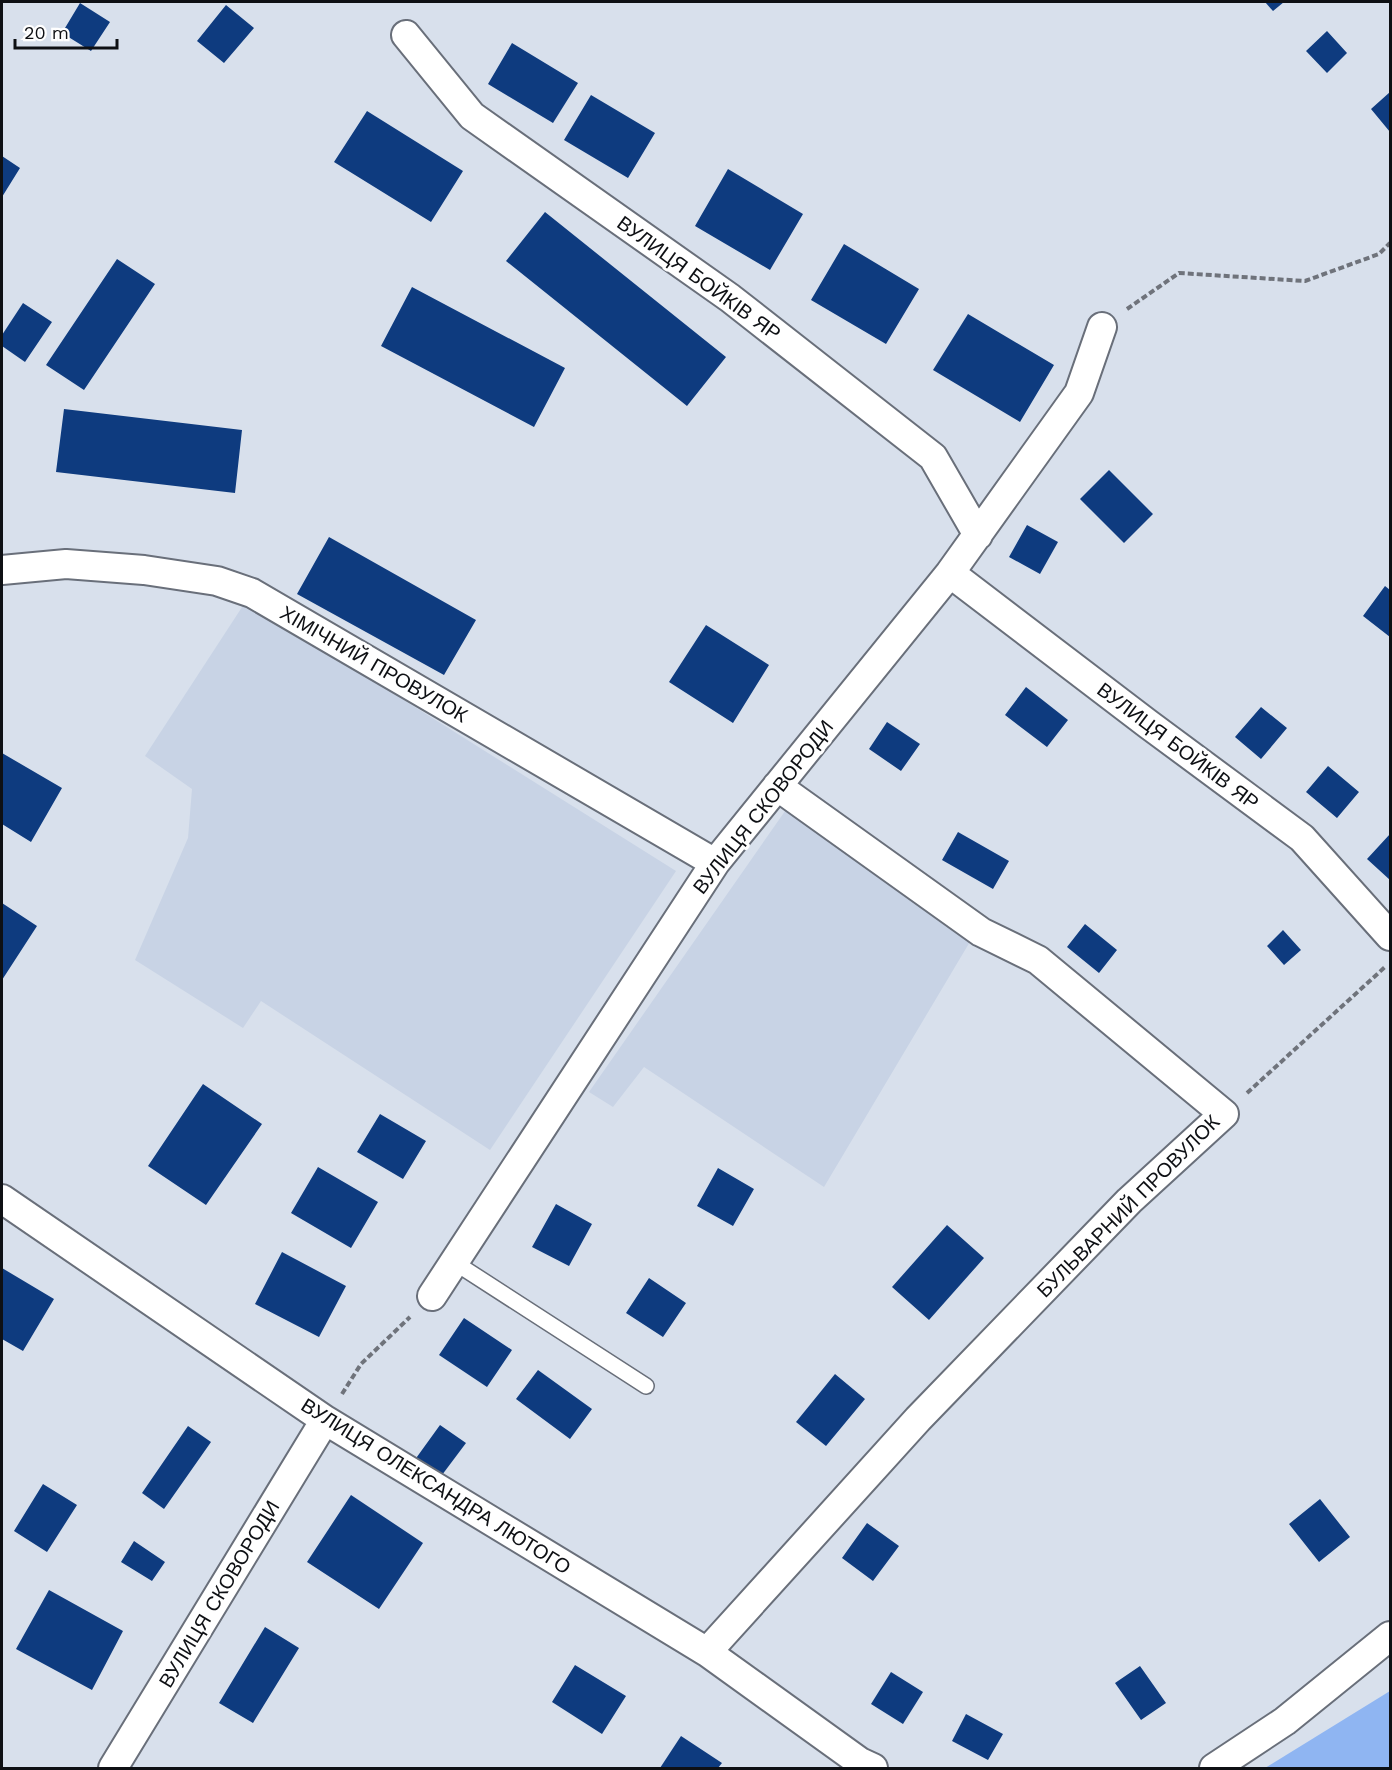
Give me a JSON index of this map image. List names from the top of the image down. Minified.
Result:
{"streets":{"street":["ВУЛИЦЯ БОЙКІВ ЯР","ХІМІЧНИЙ ПРОВУЛОК","ВУЛИЦЯ СКОВОРОДИ","БУЛЬВАРНИЙ ПРОВУЛОК","ВУЛИЦЯ ОЛЕКСАНДРА ЛЮТОГО"]},"crossings":[["ВУЛИЦЯ БОЙКІВ ЯР","ВУЛИЦЯ СКОВОРОДИ"],["ХІМІЧНИЙ ПРОВУЛОК","ВУЛИЦЯ СКОВОРОДИ"],["ВУЛИЦЯ СКОВОРОДИ","БУЛЬВАРНИЙ ПРОВУЛОК"],["ВУЛИЦЯ СКОВОРОДИ","ВУЛИЦЯ ОЛЕКСАНДРА ЛЮТОГО"],["БУЛЬВАРНИЙ ПРОВУЛОК","ВУЛИЦЯ ОЛЕКСАНДРА ЛЮТОГО"]],"scale_bar":"20 m"}
